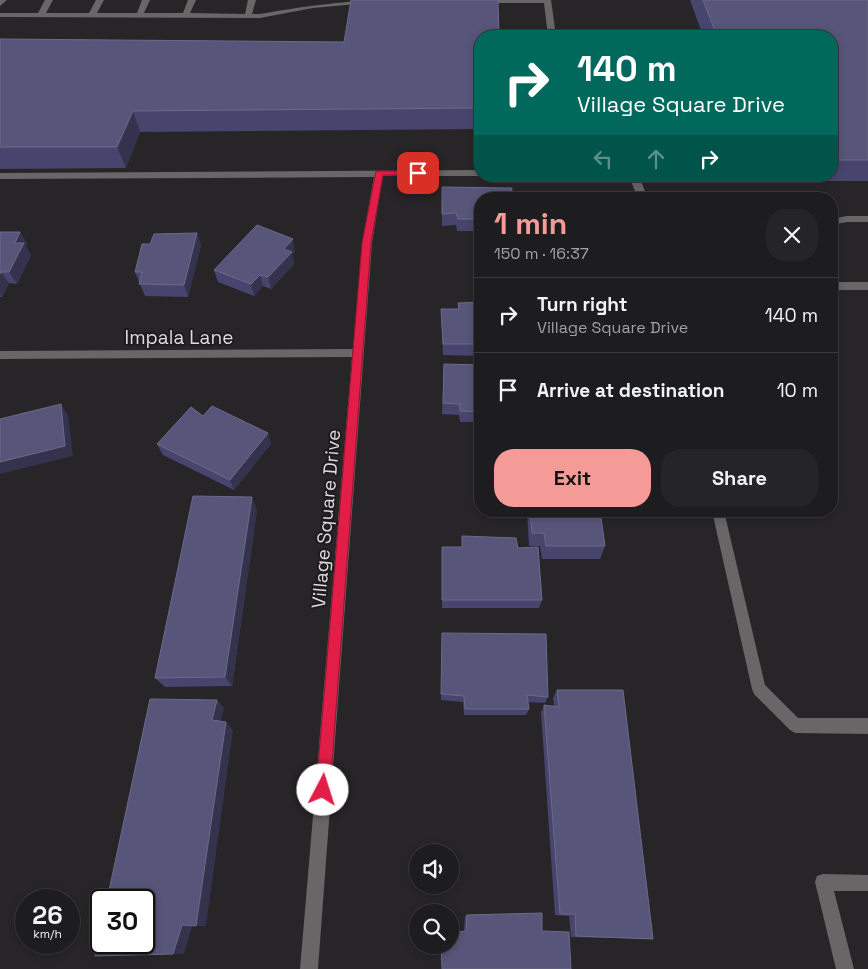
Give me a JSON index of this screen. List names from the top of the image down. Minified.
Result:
{"streets":{"street":["Impala Lane","Village Square Drive"]},"crossings":[["Impala Lane","Village Square Drive"]],"page":{"turn":["140 m","Village Square Drive"],"heading":["1 min","150 m · 16:37"],"list":[{"name":"Turn right","note":"Village Square Drive","value":"140 m"},{"name":"Arrive at destination","value":"10 m"}],"buttons":["Exit","Share"],"speed":"26 km/h","limit":"30"}}
